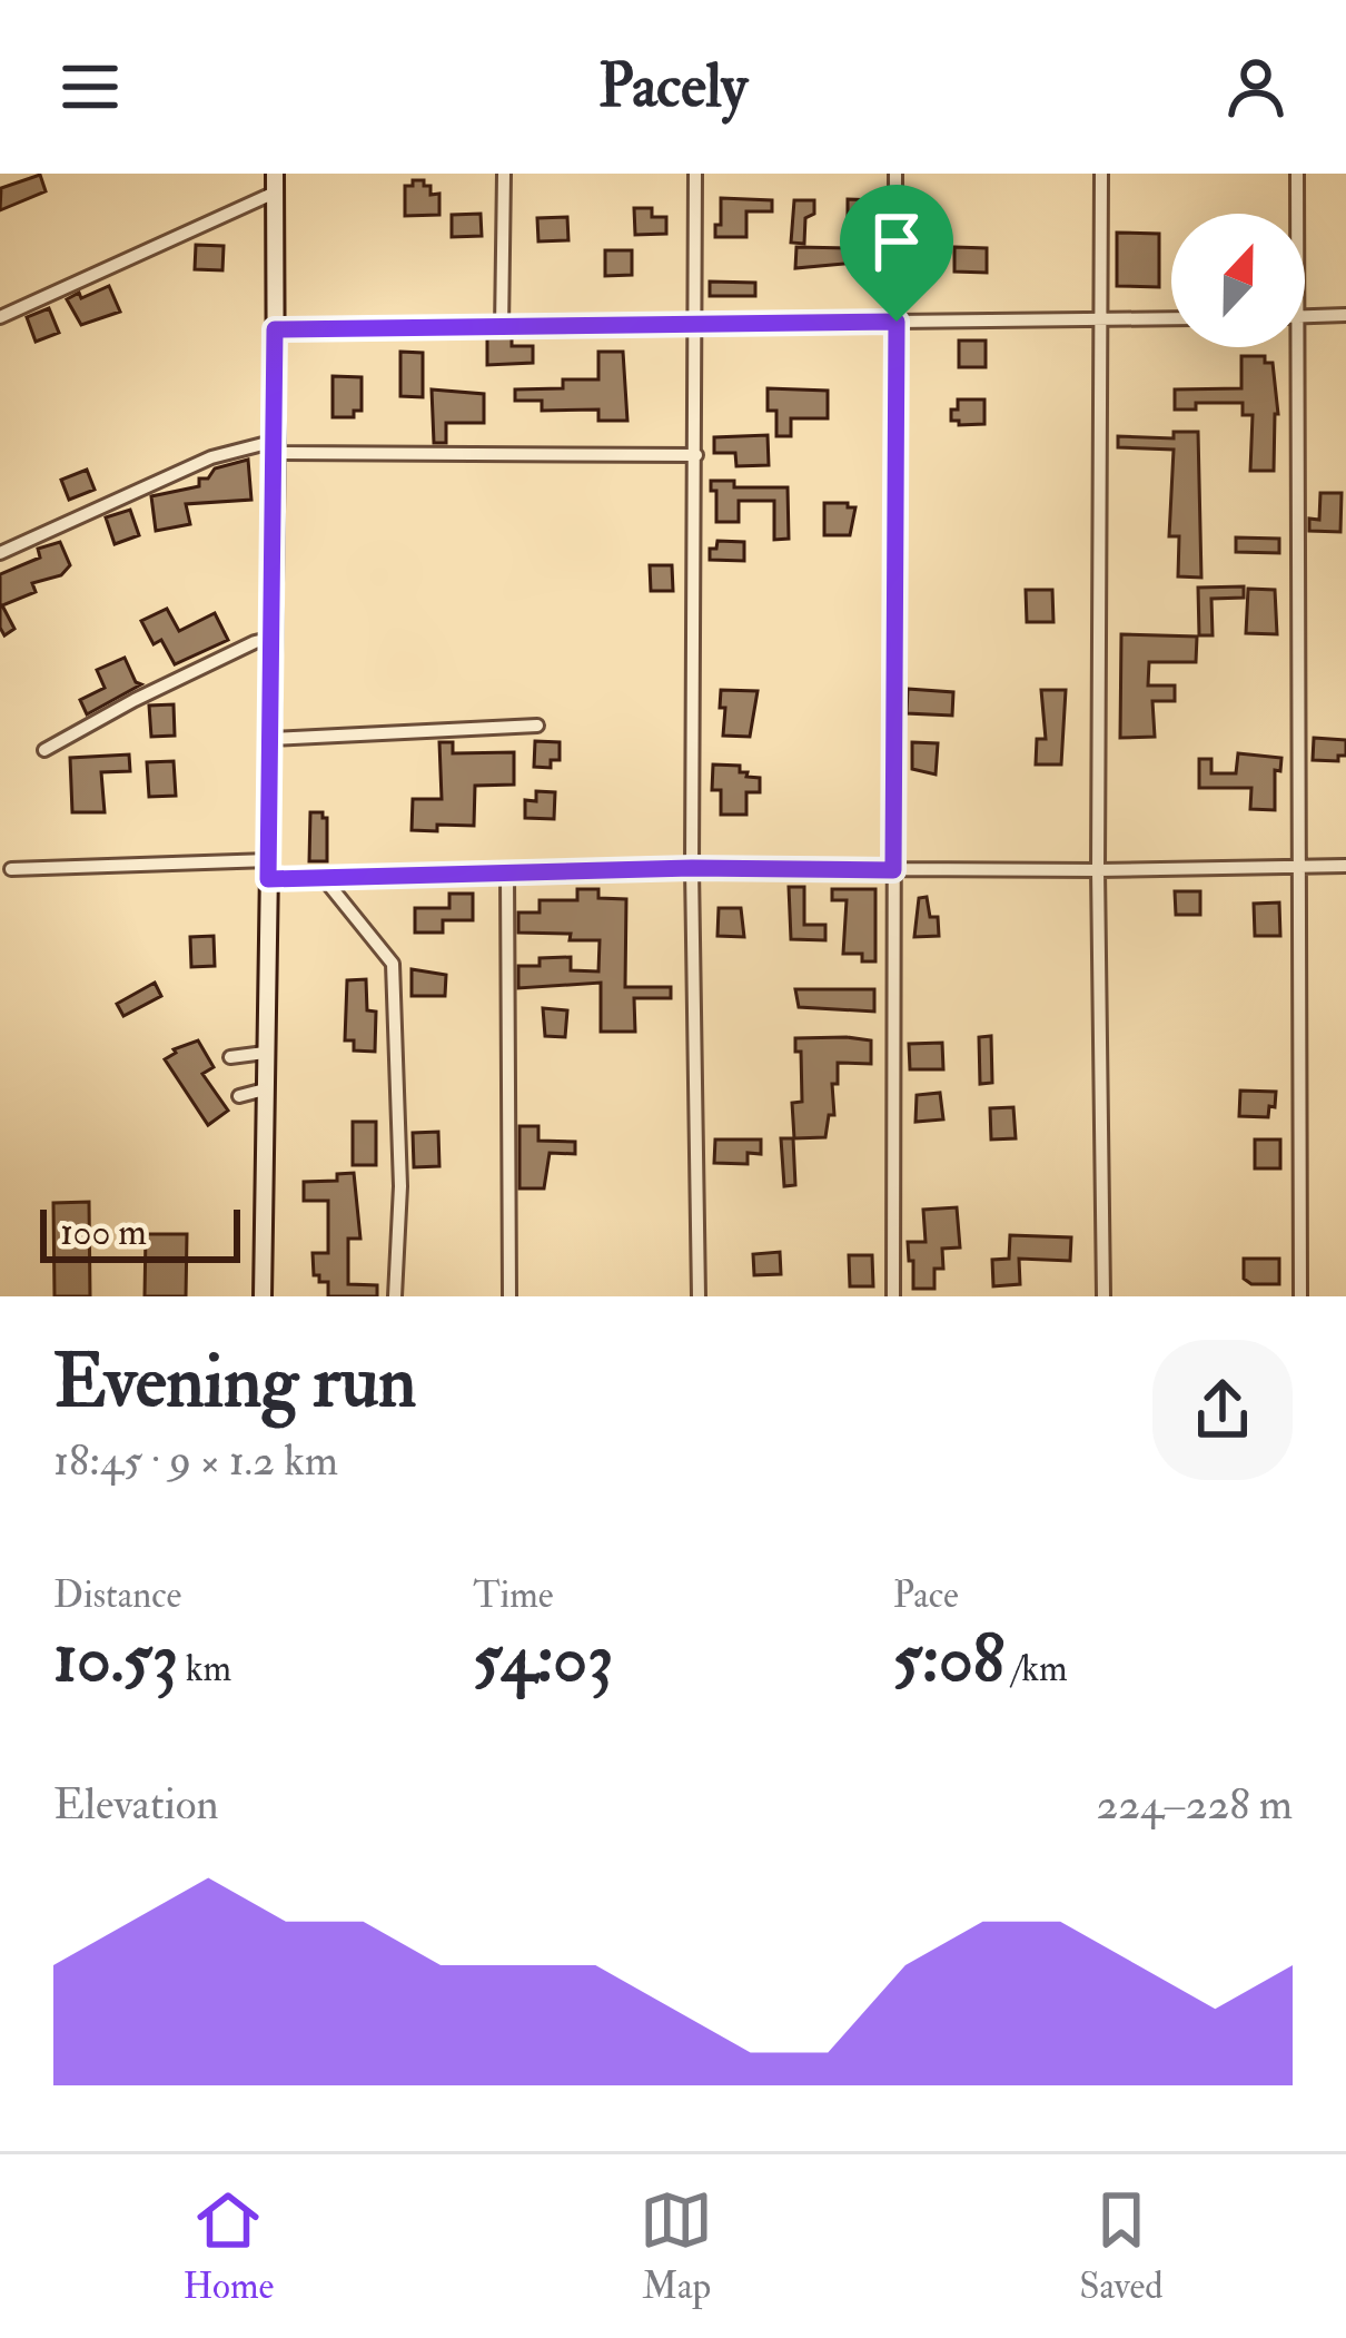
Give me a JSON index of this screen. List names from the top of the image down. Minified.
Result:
{"scale_bar":"100 m","north":"top","page":{"header":"Pacely","scale":"100 m","heading":["Evening run","18:45 · 9 × 1.2 km"],"stats":[["Distance","10.53 km"],["Time","54:03"],["Pace","5:08 /km"]],"chart":["Elevation","224–228 m"],"tabs":["Home","Map","Saved"]}}
